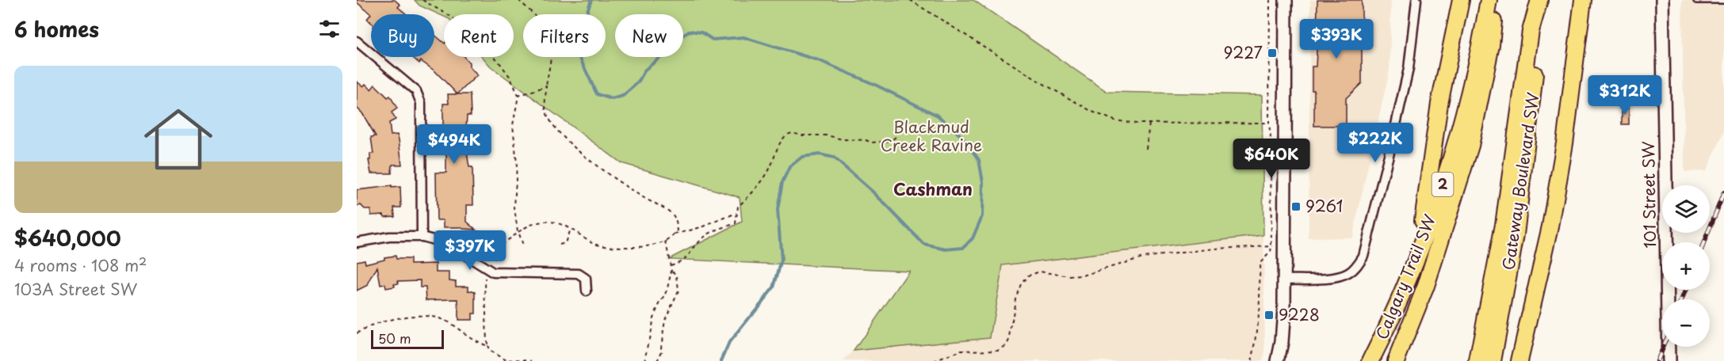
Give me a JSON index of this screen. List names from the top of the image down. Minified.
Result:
{"streets":{"highway":["Gateway Boulevard SW","2","Calgary Trail SW"],"street":["101 Street SW"]},"districts":["Cashman"],"parks":["Blackmud Creek Ravine"],"places":{"transit":["9227","9261","9228"]},"scale_bar":"50 m","page":{"heading":"6 homes","chip":["Buy","Rent","Filters","New"],"price":["$393K","$312K","$222K","$494K","$640K","$397K"],"list":[{"name":"$640,000","note":"4 rooms · 108 m² · 103A Street SW"}],"map_buttons":["+","−"],"scale":"50 m"}}
